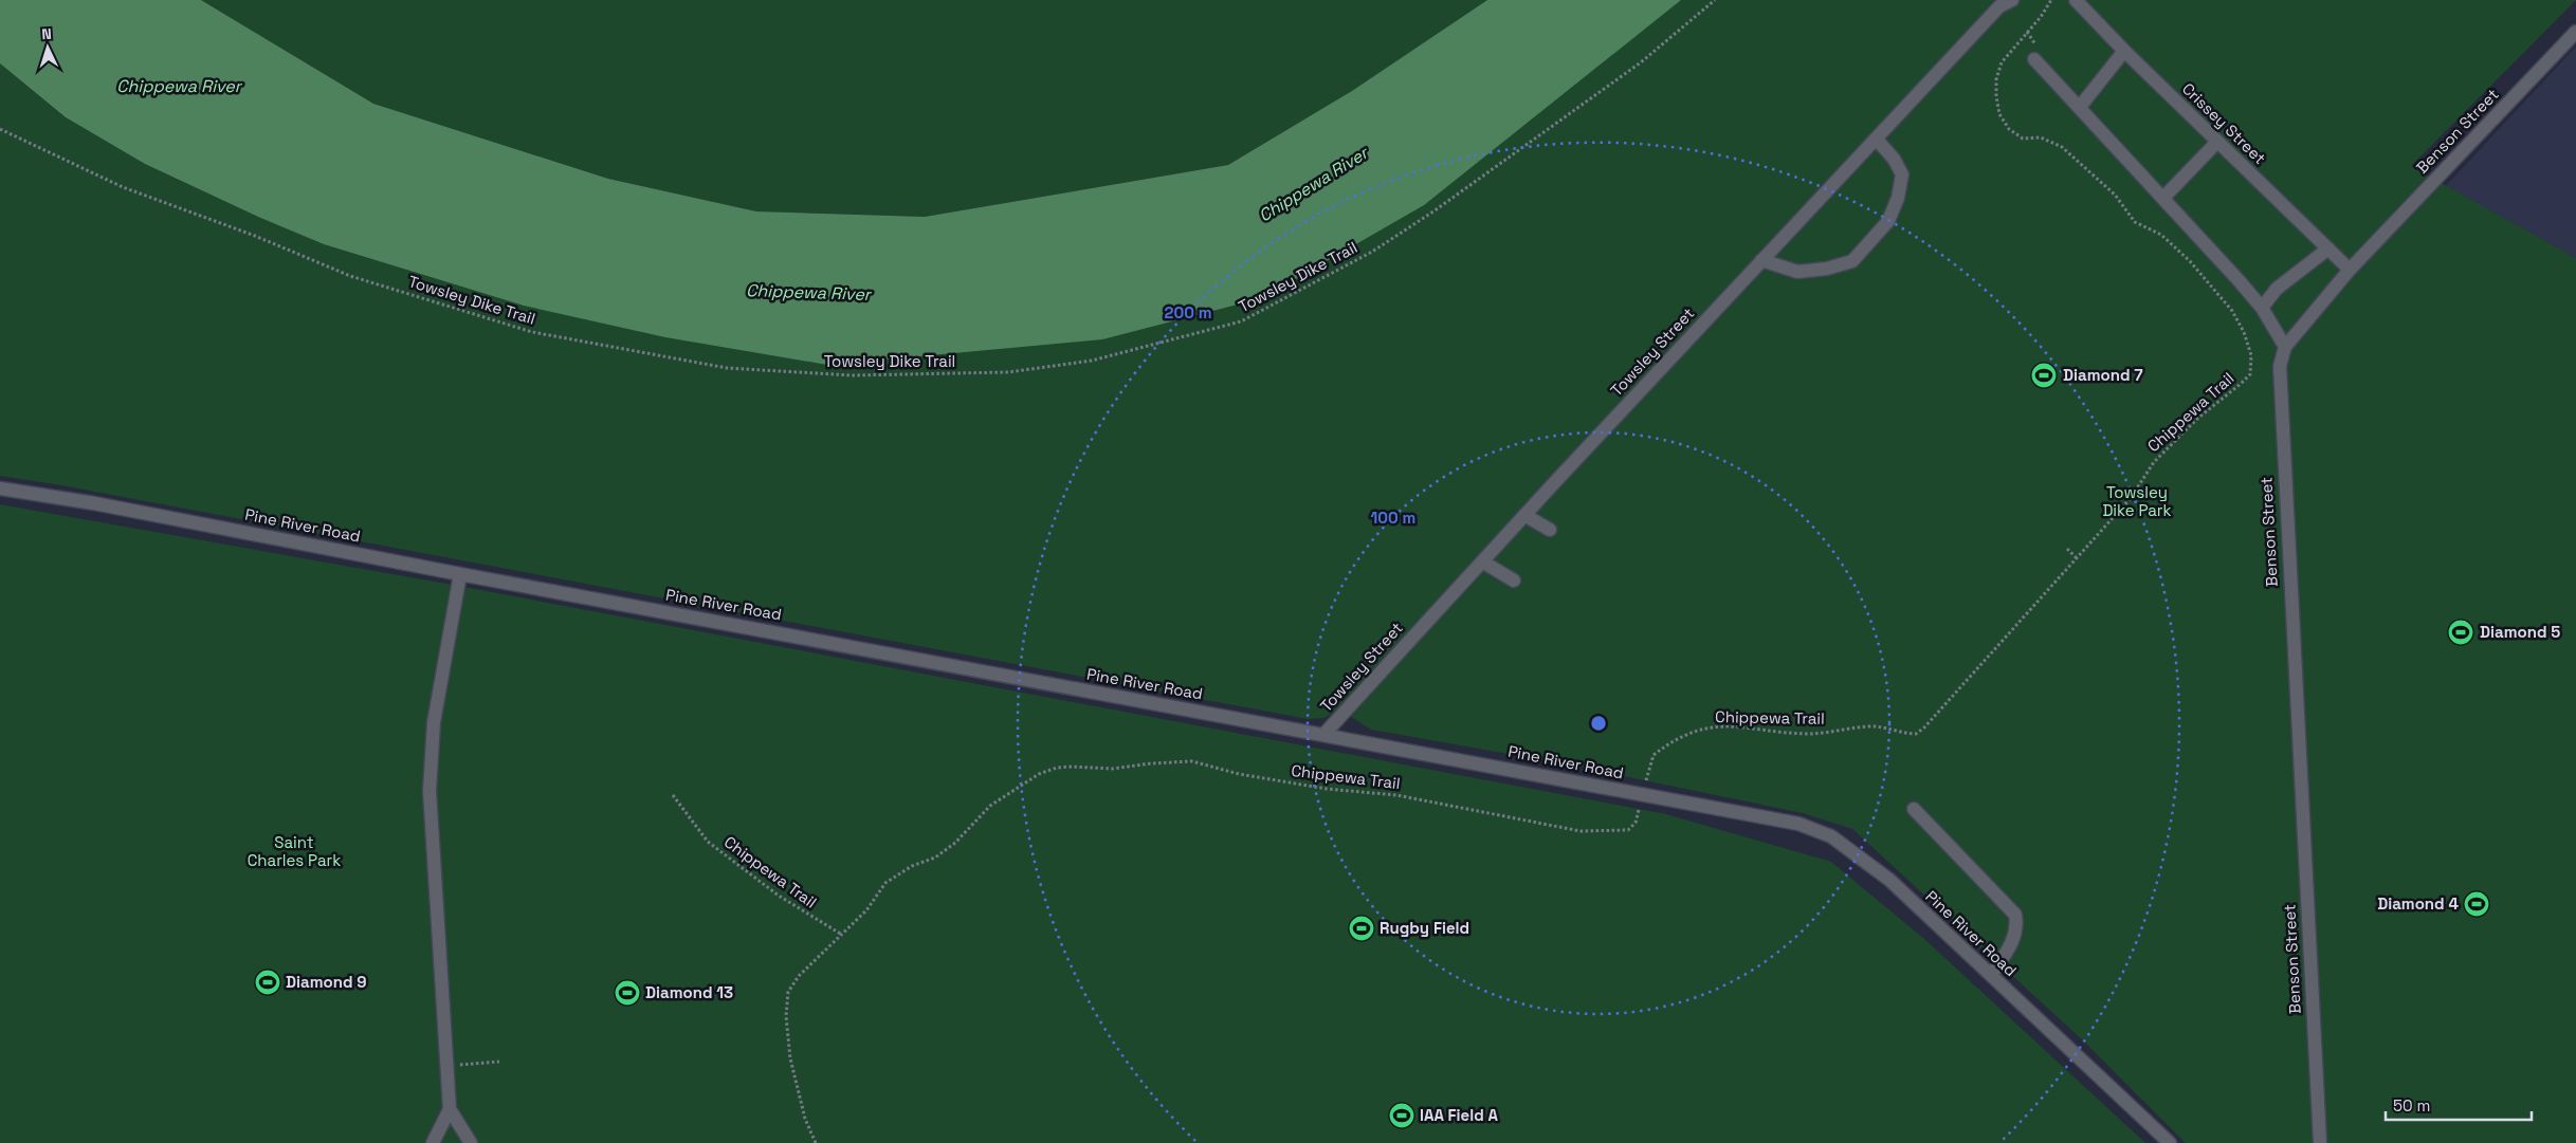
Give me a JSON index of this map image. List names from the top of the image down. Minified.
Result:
{"streets":{"street":["Crissey Street","Benson Street","Towsley Street","Pine River Road"],"path":["Towsley Dike Trail","Chippewa Trail"]},"crossings":[["Crissey Street","Benson Street"],["Towsley Street","Pine River Road"],["Chippewa Trail","Pine River Road"]],"water":["Chippewa River"],"parks":["Towsley Dike Park","Saint Charles Park"],"places":{"sports":["Diamond 7","Diamond 5","Diamond 4","Rugby Field","Diamond 9","Diamond 13","IAA Field A"]},"scale_bar":"50 m","north":"top","rings":["200 m","100 m"]}
